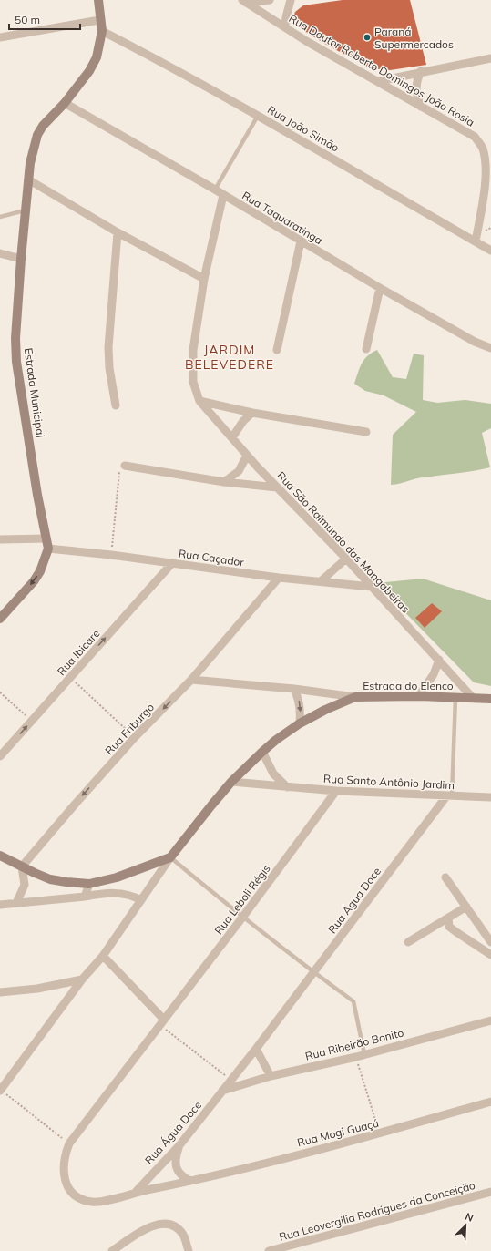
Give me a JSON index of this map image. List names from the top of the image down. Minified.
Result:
{"streets":{"street":["Rua Doutor Roberto Domingos João Rosia","Rua João Simão","Rua Taquaratinga","Estrada Municipal","Rua São Raimundo das Mangabeiras","Rua Caçador","Rua Ibicare","Estrada do Elenco","Rua Friburgo","Rua Santo Antônio Jardim","Rua Leboli Régis","Rua Água Doce","Rua Ribeirão Bonito","Rua Mogi Guaçú","Rua Leovergilia Rodrigues da Conceição"]},"crossings":[["Rua Doutor Roberto Domingos João Rosia","Rua João Simão"],["Rua João Simão","Estrada Municipal"],["Rua Taquaratinga","Estrada Municipal"],["Estrada Municipal","Rua Caçador"],["Rua São Raimundo das Mangabeiras","Rua Caçador"],["Rua São Raimundo das Mangabeiras","Estrada do Elenco"],["Rua Caçador","Rua Ibicare"],["Rua Caçador","Rua Friburgo"],["Estrada do Elenco","Rua Santo Antônio Jardim"],["Rua Santo Antônio Jardim","Rua Leboli Régis"],["Rua Santo Antônio Jardim","Rua Água Doce"],["Rua Água Doce","Rua Ribeirão Bonito"],["Rua Água Doce","Rua Mogi Guaçú"]],"one_way":["Rua Ibicare","Rua Friburgo"],"districts":["JARDIM BELEVEDERE"],"places":["Paraná Supermercados"],"scale_bar":"50 m","north":"top right"}
